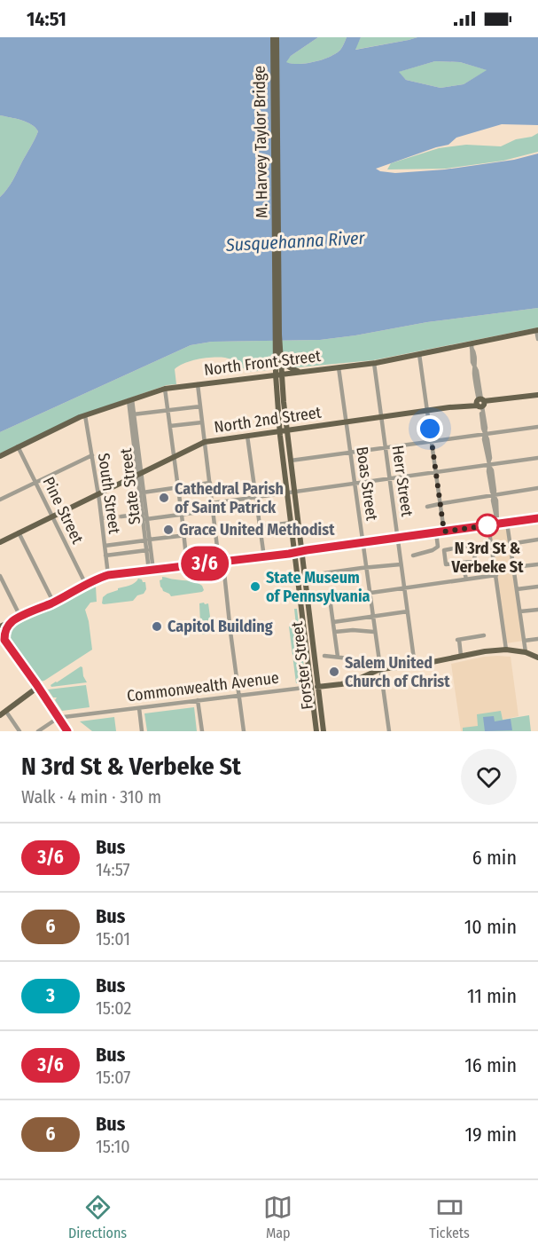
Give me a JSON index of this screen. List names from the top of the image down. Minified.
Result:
{"streets":{"main road":["M. Harvey Taylor Bridge","North Front Street","North 2nd Street","Forster Street","Commonwealth Avenue"],"street":["Herr Street","Boas Street","State Street","South Street","Pine Street"]},"crossings":[["M. Harvey Taylor Bridge","North Front Street"],["M. Harvey Taylor Bridge","Forster Street"],["North Front Street","Herr Street"],["North Front Street","Boas Street"],["North Front Street","State Street"],["North Front Street","South Street"],["North Front Street","Pine Street"],["North Front Street","Forster Street"],["North 2nd Street","Herr Street"],["North 2nd Street","Boas Street"],["North 2nd Street","State Street"],["North 2nd Street","South Street"],["North 2nd Street","Pine Street"],["North 2nd Street","Forster Street"],["Herr Street","Commonwealth Avenue"],["Boas Street","Commonwealth Avenue"],["Forster Street","Commonwealth Avenue"]],"water":["Susquehanna River"],"places":["Cathedral Parish of Saint Patrick","N 3rd St & Verbeke St","Grace United Methodist","State Museum of Pennsylvania","Capitol Building","Salem United Church of Christ"],"lines":["bus line 3/6"],"page":{"status":"14:51","on_map":"3/6","heading":["N 3rd St & Verbeke St","Walk · 4 min · 310 m"],"list":[{"mark":"3/6","name":"Bus","note":"14:57","value":"6 min"},{"mark":"6","name":"Bus","note":"15:01","value":"10 min"},{"mark":"3","name":"Bus","note":"15:02","value":"11 min"},{"mark":"3/6","name":"Bus","note":"15:07","value":"16 min"},{"mark":"6","name":"Bus","note":"15:10","value":"19 min"}],"tabs":["Directions","Map","Tickets"]}}
